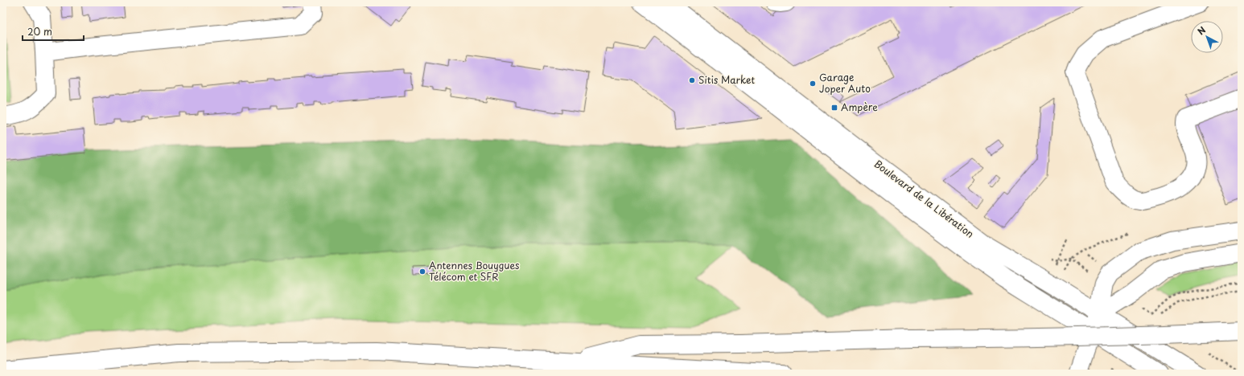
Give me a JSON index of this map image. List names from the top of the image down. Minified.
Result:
{"streets":{"main road":["Boulevard de la Libération"]},"places":{"other":["Sitis Market","Garage Joper Auto","Antennes Bouygues Télécom et SFR"],"transit":["Ampère"]},"scale_bar":"20 m","north":"top left"}
